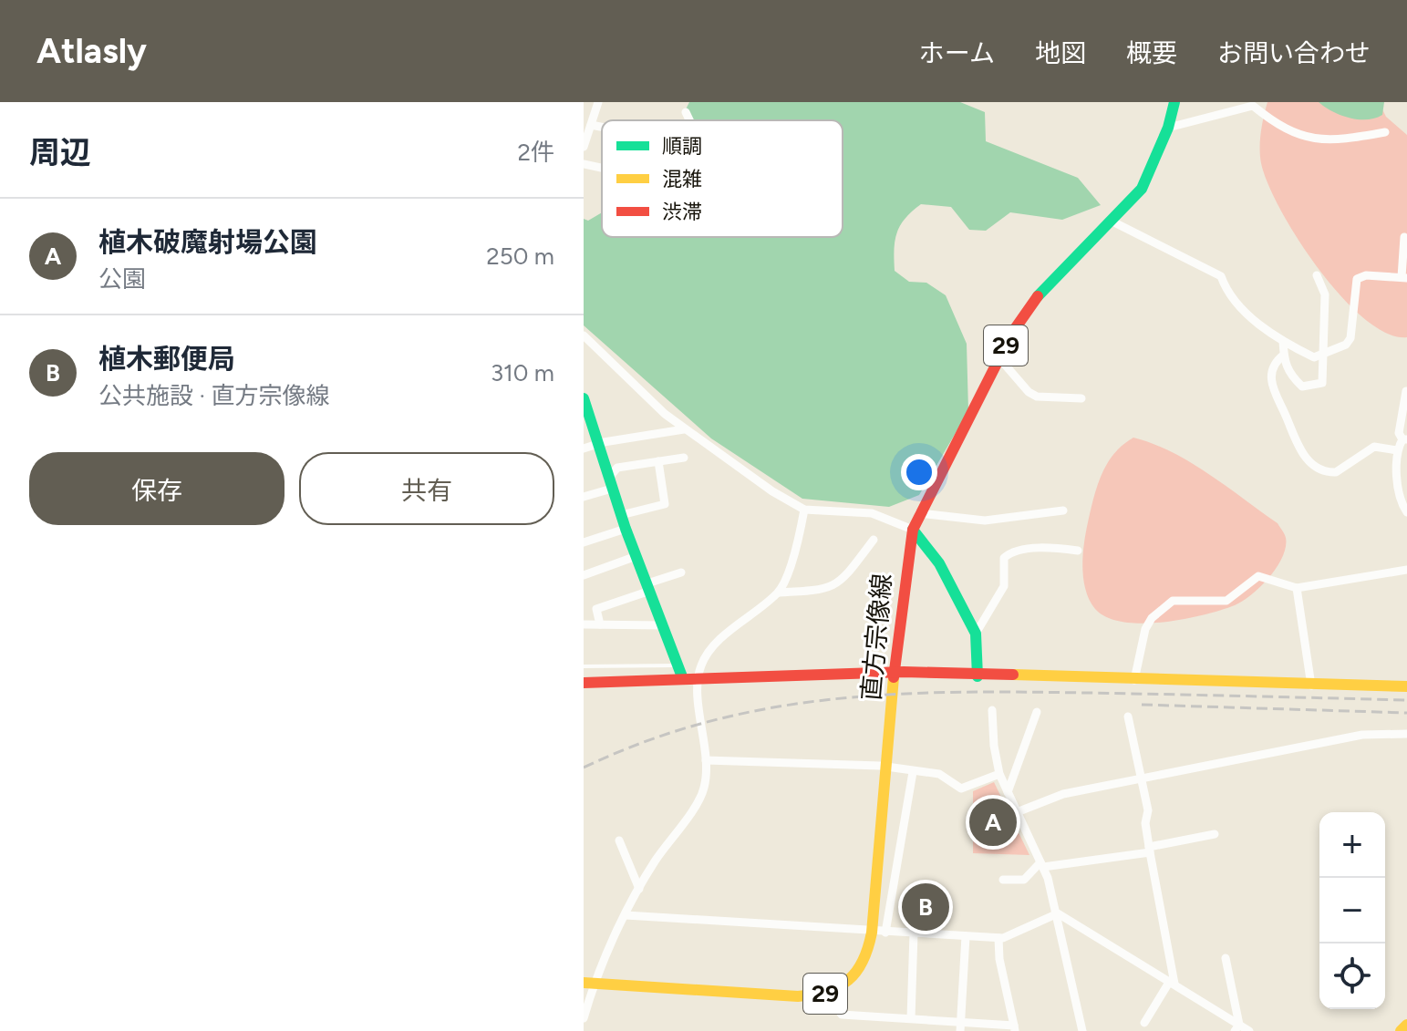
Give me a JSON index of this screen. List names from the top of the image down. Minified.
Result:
{"streets":{"street":["29","直方宗像線"]},"crossings":[["29","直方宗像線"]],"legend":["順調","混雑","渋滞"],"page":{"header":"Atlasly","nav":["ホーム","地図","概要","お問い合わせ"],"heading":["周辺","2件"],"list":[{"mark":"A","name":"植木破魔射場公園","note":"公園","value":"250 m"},{"mark":"B","name":"植木郵便局","note":"公共施設 · 直方宗像線","value":"310 m"}],"buttons":["保存","共有"],"pins":["A","B"],"map_buttons":["+","−"]}}
